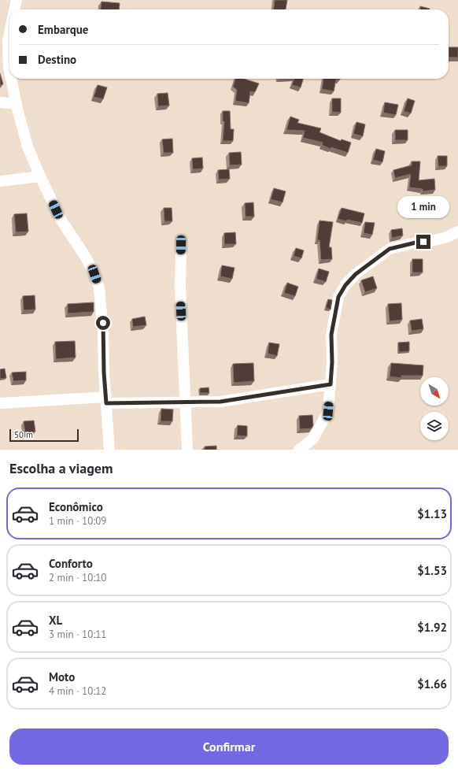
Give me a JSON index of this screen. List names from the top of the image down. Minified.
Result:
{"scale_bar":"50 m","north":"bottom right","page":{"banner":["Embarque","Destino"],"bubble":"1 min","scale":"50 m","heading":"Escolha a viagem","list":[{"name":"Econômico","note":"1 min · 10:09","value":"$1.13"},{"name":"Conforto","note":"2 min · 10:10","value":"$1.53"},{"name":"XL","note":"3 min · 10:11","value":"$1.92"},{"name":"Moto","note":"4 min · 10:12","value":"$1.66"}],"buttons":"Confirmar"}}
